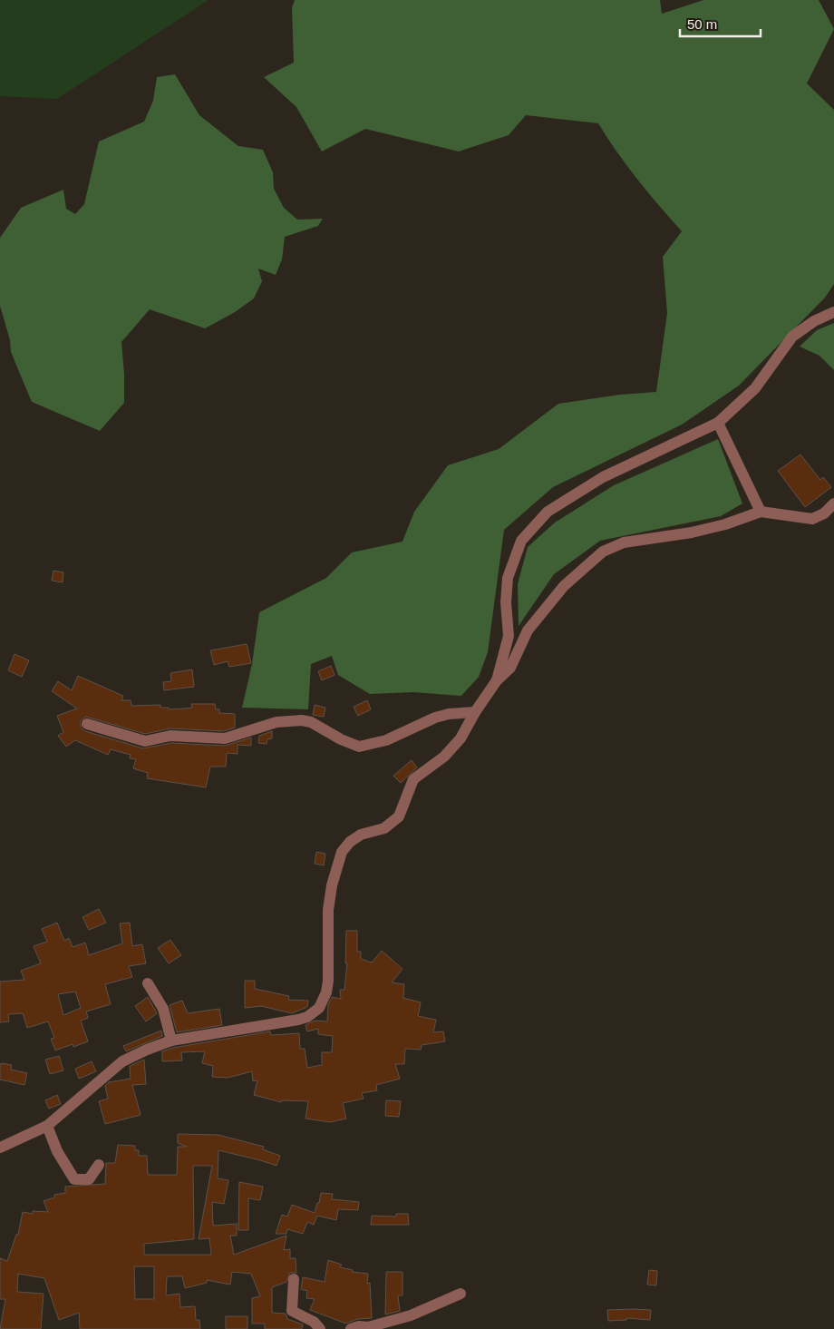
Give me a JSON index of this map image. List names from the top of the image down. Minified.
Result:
{"scale_bar":"50 m"}
